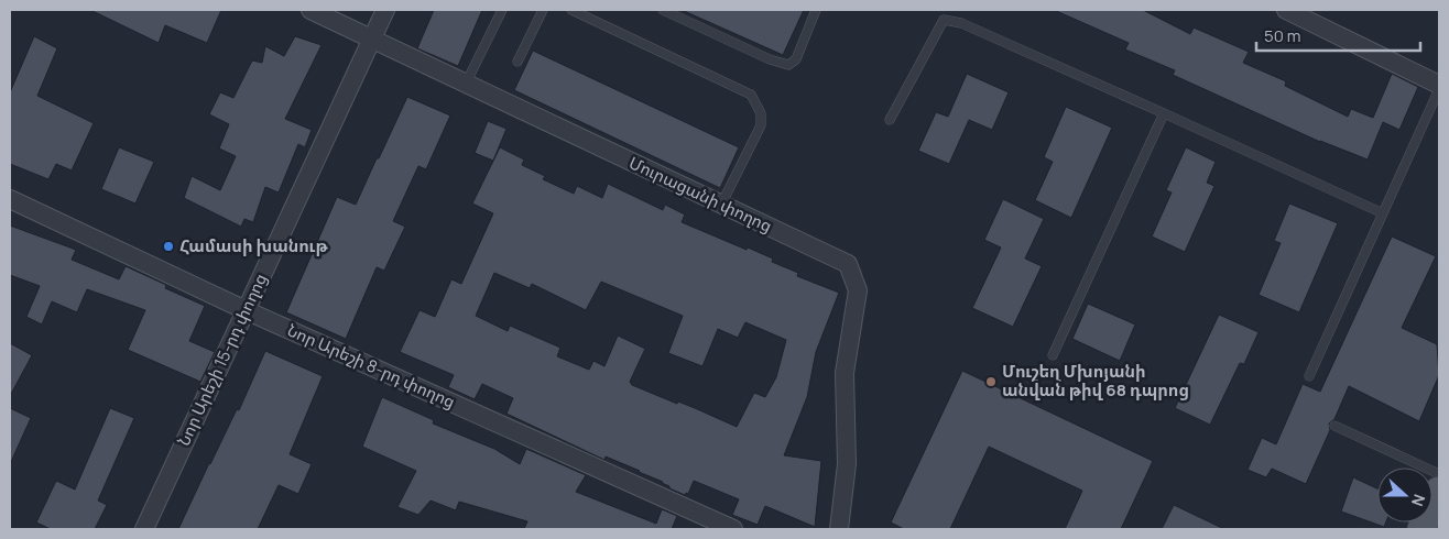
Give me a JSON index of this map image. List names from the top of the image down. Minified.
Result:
{"streets":{"street":["Մուրացանի փողոց","Նոր Արեշի 15-րդ փողոց","Նոր Արեշի 8-րդ փողոց"]},"crossings":[["Մուրացանի փողոց","Նոր Արեշի 15-րդ փողոց"],["Նոր Արեշի 15-րդ փողոց","Նոր Արեշի 8-րդ փողոց"]],"places":["Համասի խանութ","Մուշեղ Մխոյանի անվան թիվ 68 դպրոց"],"scale_bar":"50 m","north":"right"}
